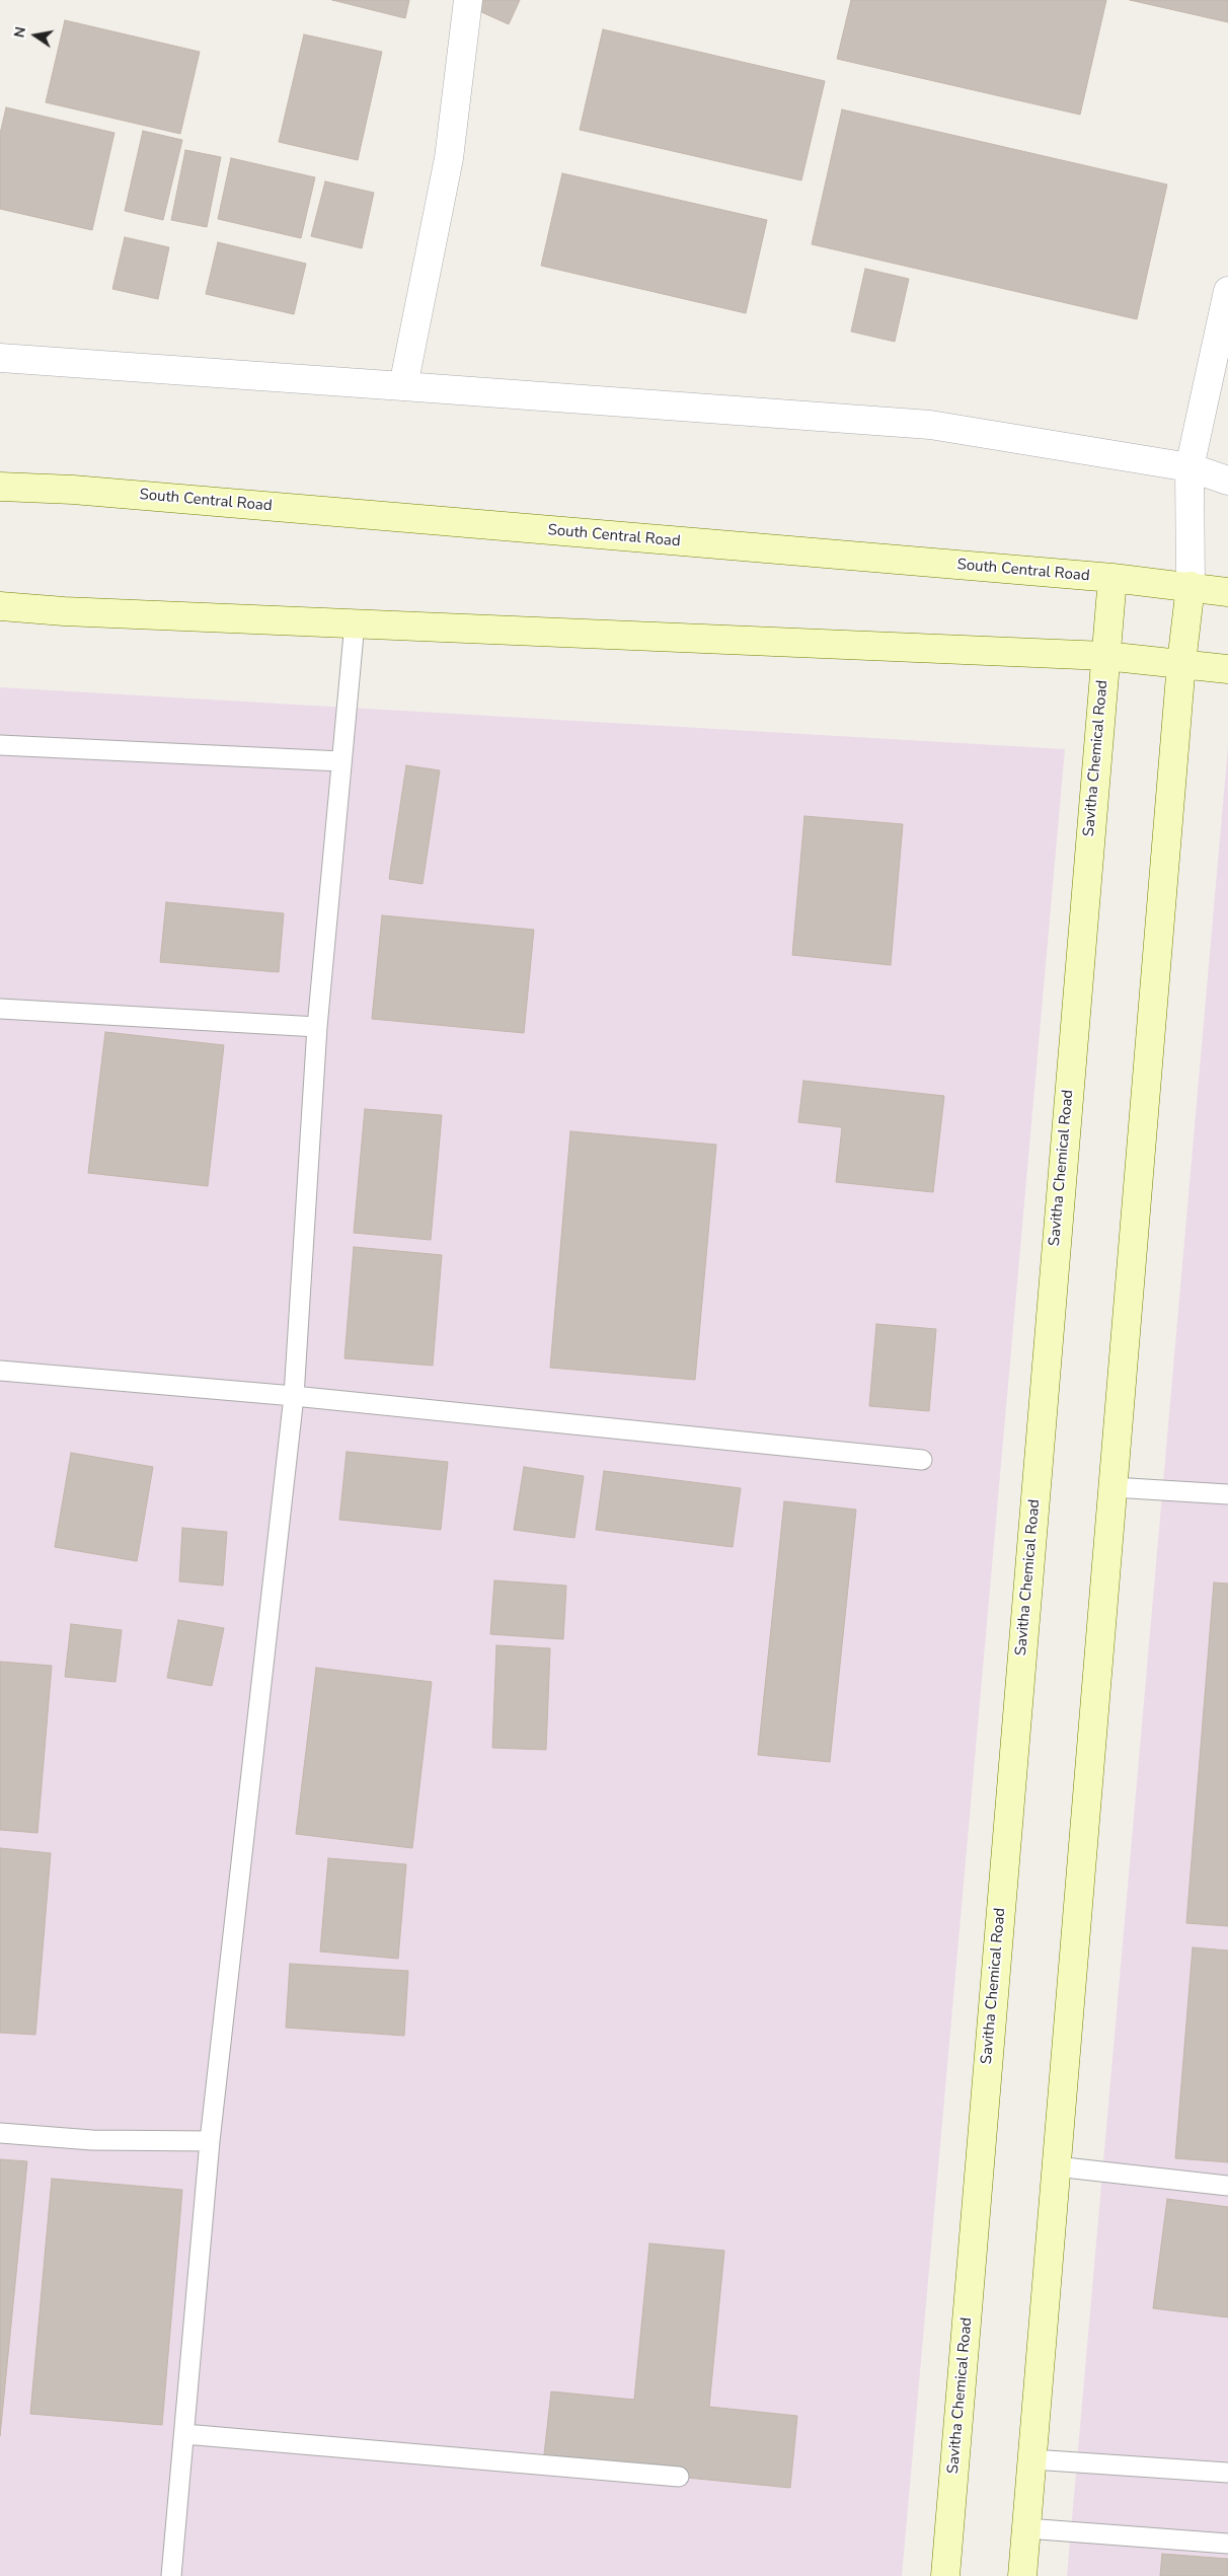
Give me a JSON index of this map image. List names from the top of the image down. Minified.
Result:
{"streets":{"main road":["South Central Road","Savitha Chemical Road"]},"crossings":[["South Central Road","Savitha Chemical Road"]],"north":"left"}
